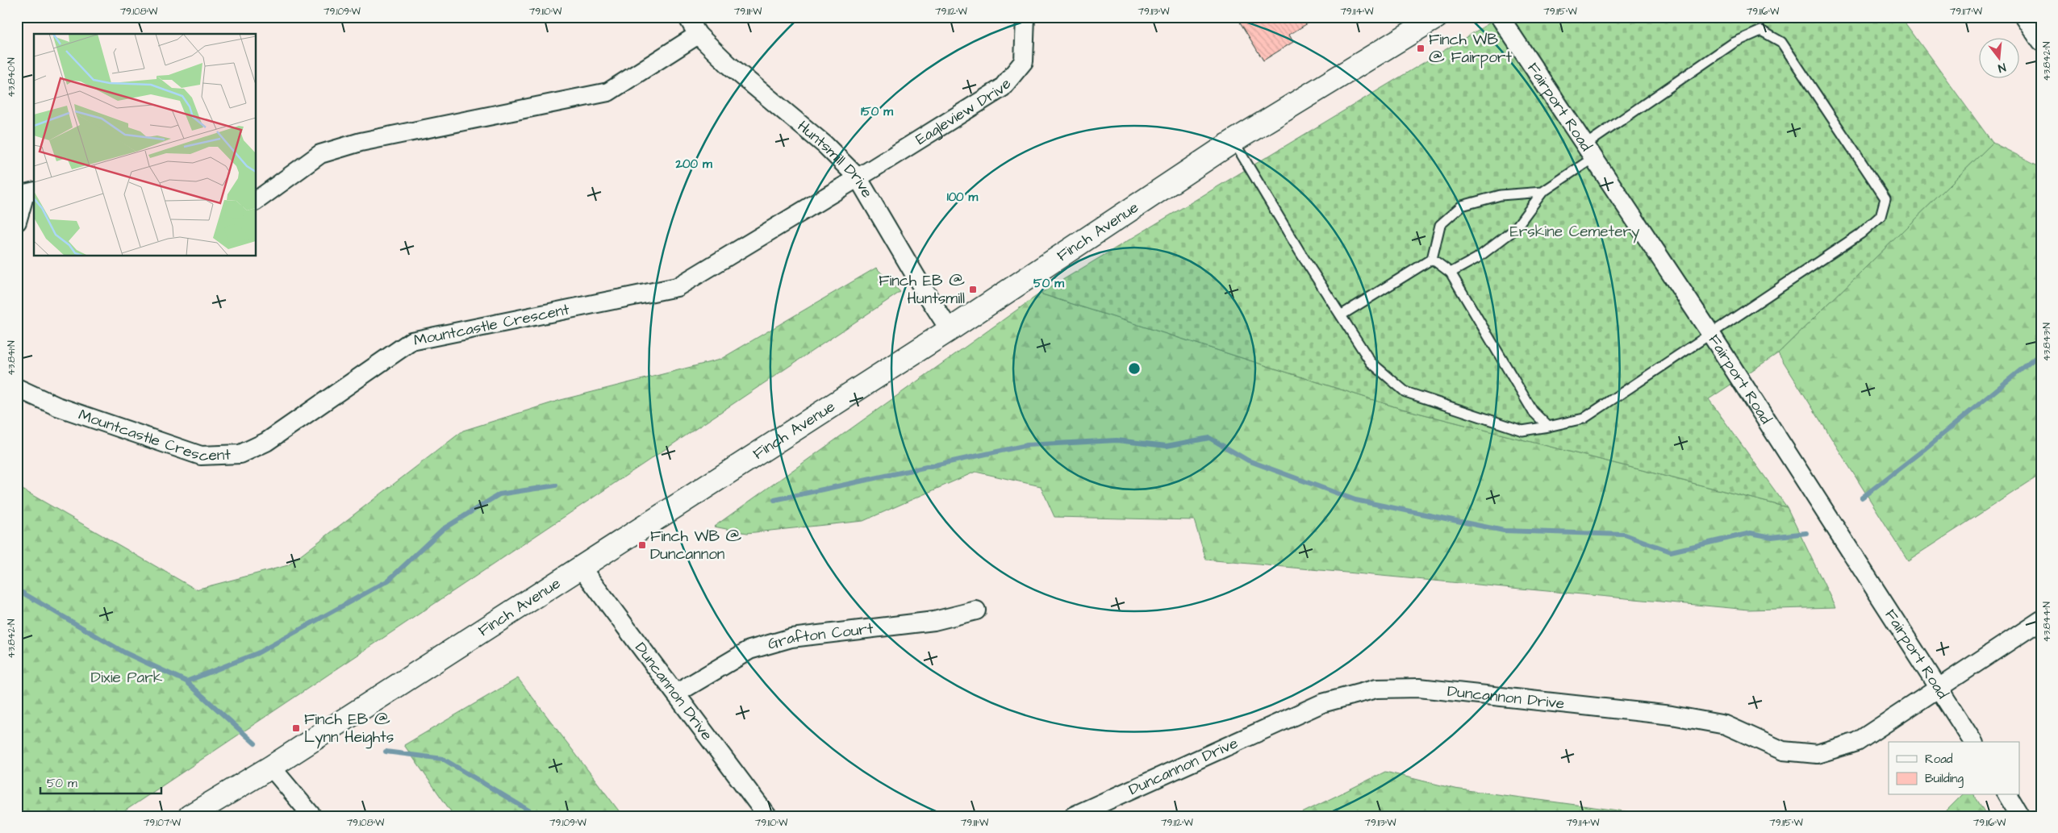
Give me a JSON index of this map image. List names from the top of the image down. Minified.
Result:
{"streets":{"main road":["Finch Avenue"],"street":["Fairport Road","Eagleview Drive","Huntsmill Drive","Mountcastle Crescent","Grafton Court","Duncannon Drive"]},"crossings":[["Fairport Road","Duncannon Drive"],["Eagleview Drive","Huntsmill Drive"],["Eagleview Drive","Mountcastle Crescent"],["Huntsmill Drive","Finch Avenue"],["Huntsmill Drive","Mountcastle Crescent"],["Finch Avenue","Duncannon Drive"],["Grafton Court","Duncannon Drive"]],"parks":["Erskine Cemetery","Dixie Park"],"places":{"transit":["Finch WB @ Fairport","Finch EB @ Huntsmill","Finch WB @ Duncannon","Finch EB @ Lynn Heights"]},"legend":["Road","Building"],"scale_bar":"50 m","north":"bottom","coordinates":["79.108°W","79.109°W","79.110°W","79.111°W","79.112°W","79.113°W","79.114°W","79.115°W","79.116°W","79.117°W","43.842°N","43.840°N","43.843°N","43.841°N","43.844°N","79.107°W"],"rings":["150 m","200 m","100 m","50 m"]}
